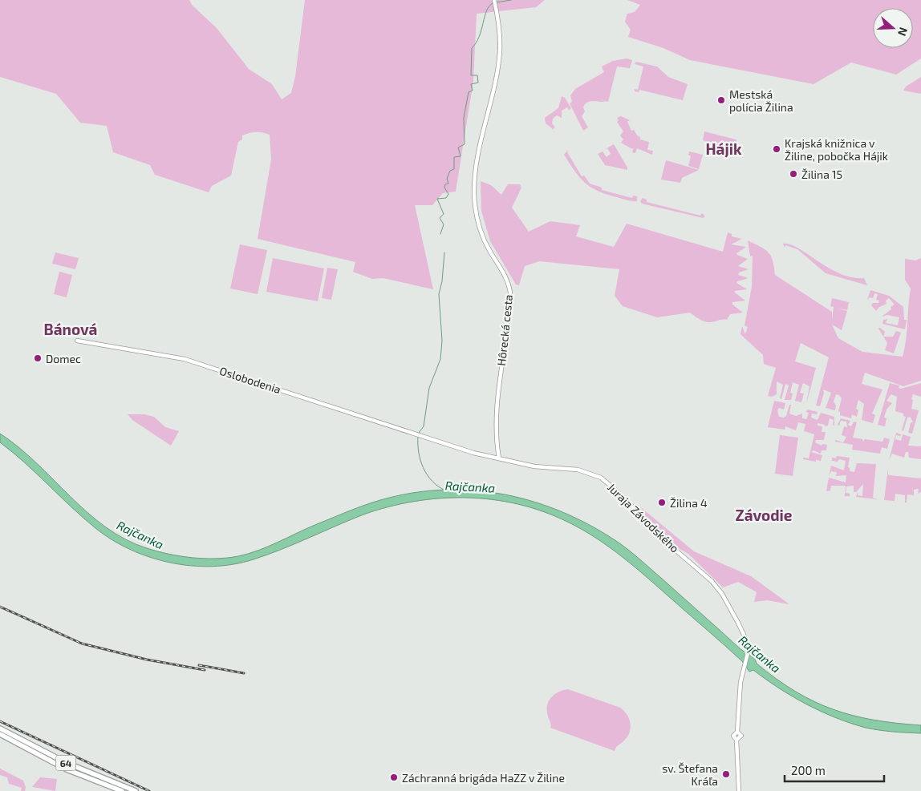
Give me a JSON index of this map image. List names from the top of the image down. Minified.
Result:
{"streets":{"main road":["64"],"street":["Hôrecká cesta","Oslobodenia","Juraja Závodského"]},"crossings":[["Hôrecká cesta","Juraja Závodského"],["Oslobodenia","Juraja Závodského"]],"districts":["Hájik","Bánová","Závodie"],"water":["Rajčanka"],"places":["Mestská polícia Žilina","Krajská knižnica v Žiline, pobočka Hájik","Žilina 15","Domec","Žilina 4","sv. Štefana Kráľa","Záchranná brigáda HaZZ v Žiline"],"scale_bar":"200 m","north":"right"}
